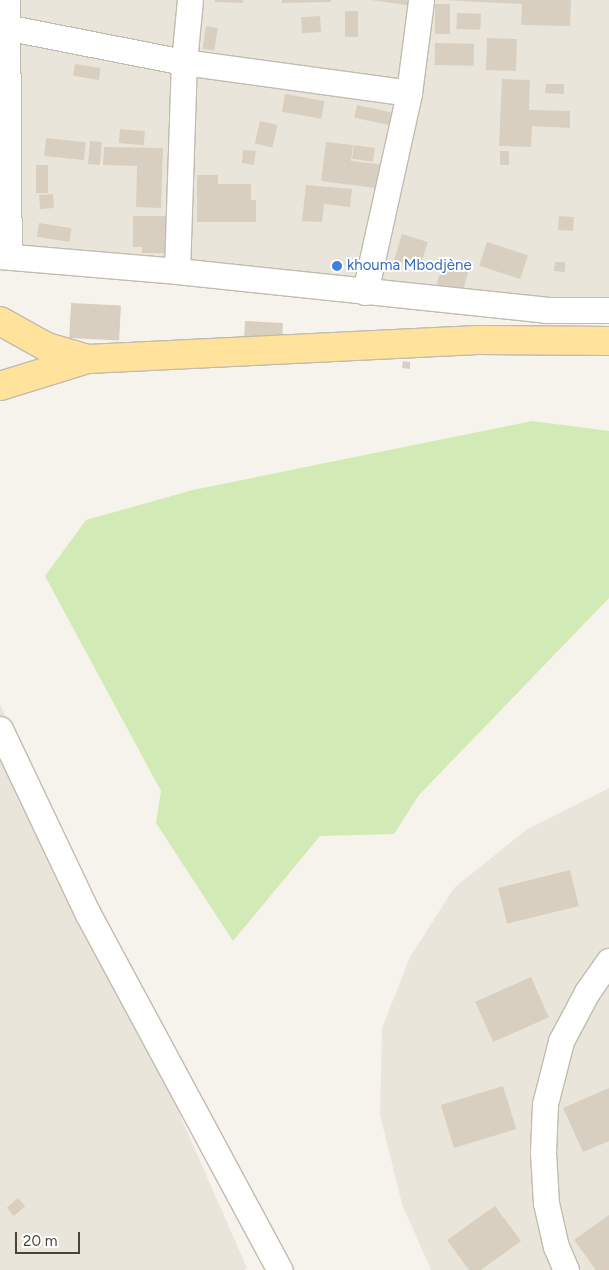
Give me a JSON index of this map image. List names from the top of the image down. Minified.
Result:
{"places":["khouma Mbodjène"],"scale_bar":"20 m"}
